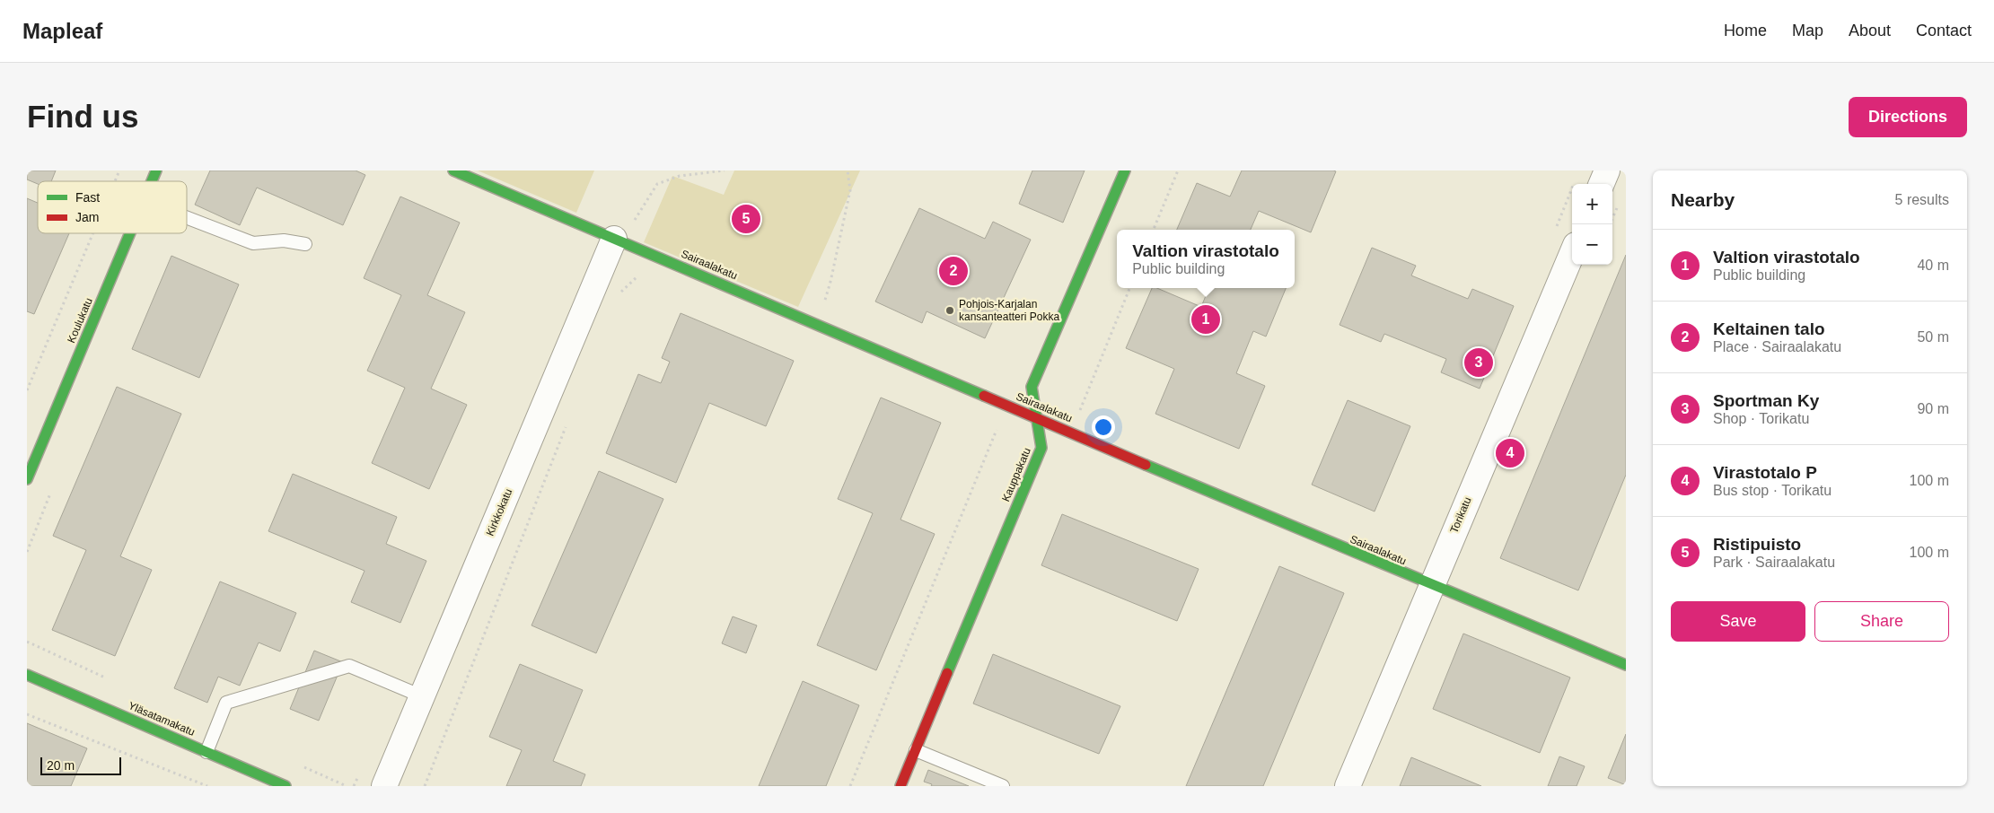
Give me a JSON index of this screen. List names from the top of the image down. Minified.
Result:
{"streets":{"street":["Sairaalakatu","Koulukatu","Kauppakatu","Kirkkokatu","Torikatu","Yläsatamakatu"]},"crossings":[["Sairaalakatu","Kauppakatu"],["Sairaalakatu","Kirkkokatu"],["Sairaalakatu","Torikatu"]],"places":["Pohjois-Karjalan kansanteatteri Pokka"],"legend":["Fast","Jam"],"scale_bar":"20 m","page":{"header":"Mapleaf","nav":["Home","Map","About","Contact"],"buttons":["Directions",["Save","Share"]],"title":"Find us","heading":["Nearby","5 results"],"map_buttons":["+","−"],"pins":["5","2","1","3","4"],"list":[{"mark":"1","name":"Valtion virastotalo","note":"Public building","value":"40 m"},{"mark":"2","name":"Keltainen talo","note":"Place · Sairaalakatu","value":"50 m"},{"mark":"3","name":"Sportman Ky","note":"Shop · Torikatu","value":"90 m"},{"mark":"4","name":"Virastotalo P","note":"Bus stop · Torikatu","value":"100 m"},{"mark":"5","name":"Ristipuisto","note":"Park · Sairaalakatu","value":"100 m"}],"popup":["Valtion virastotalo","Public building"],"scale":"20 m"}}
